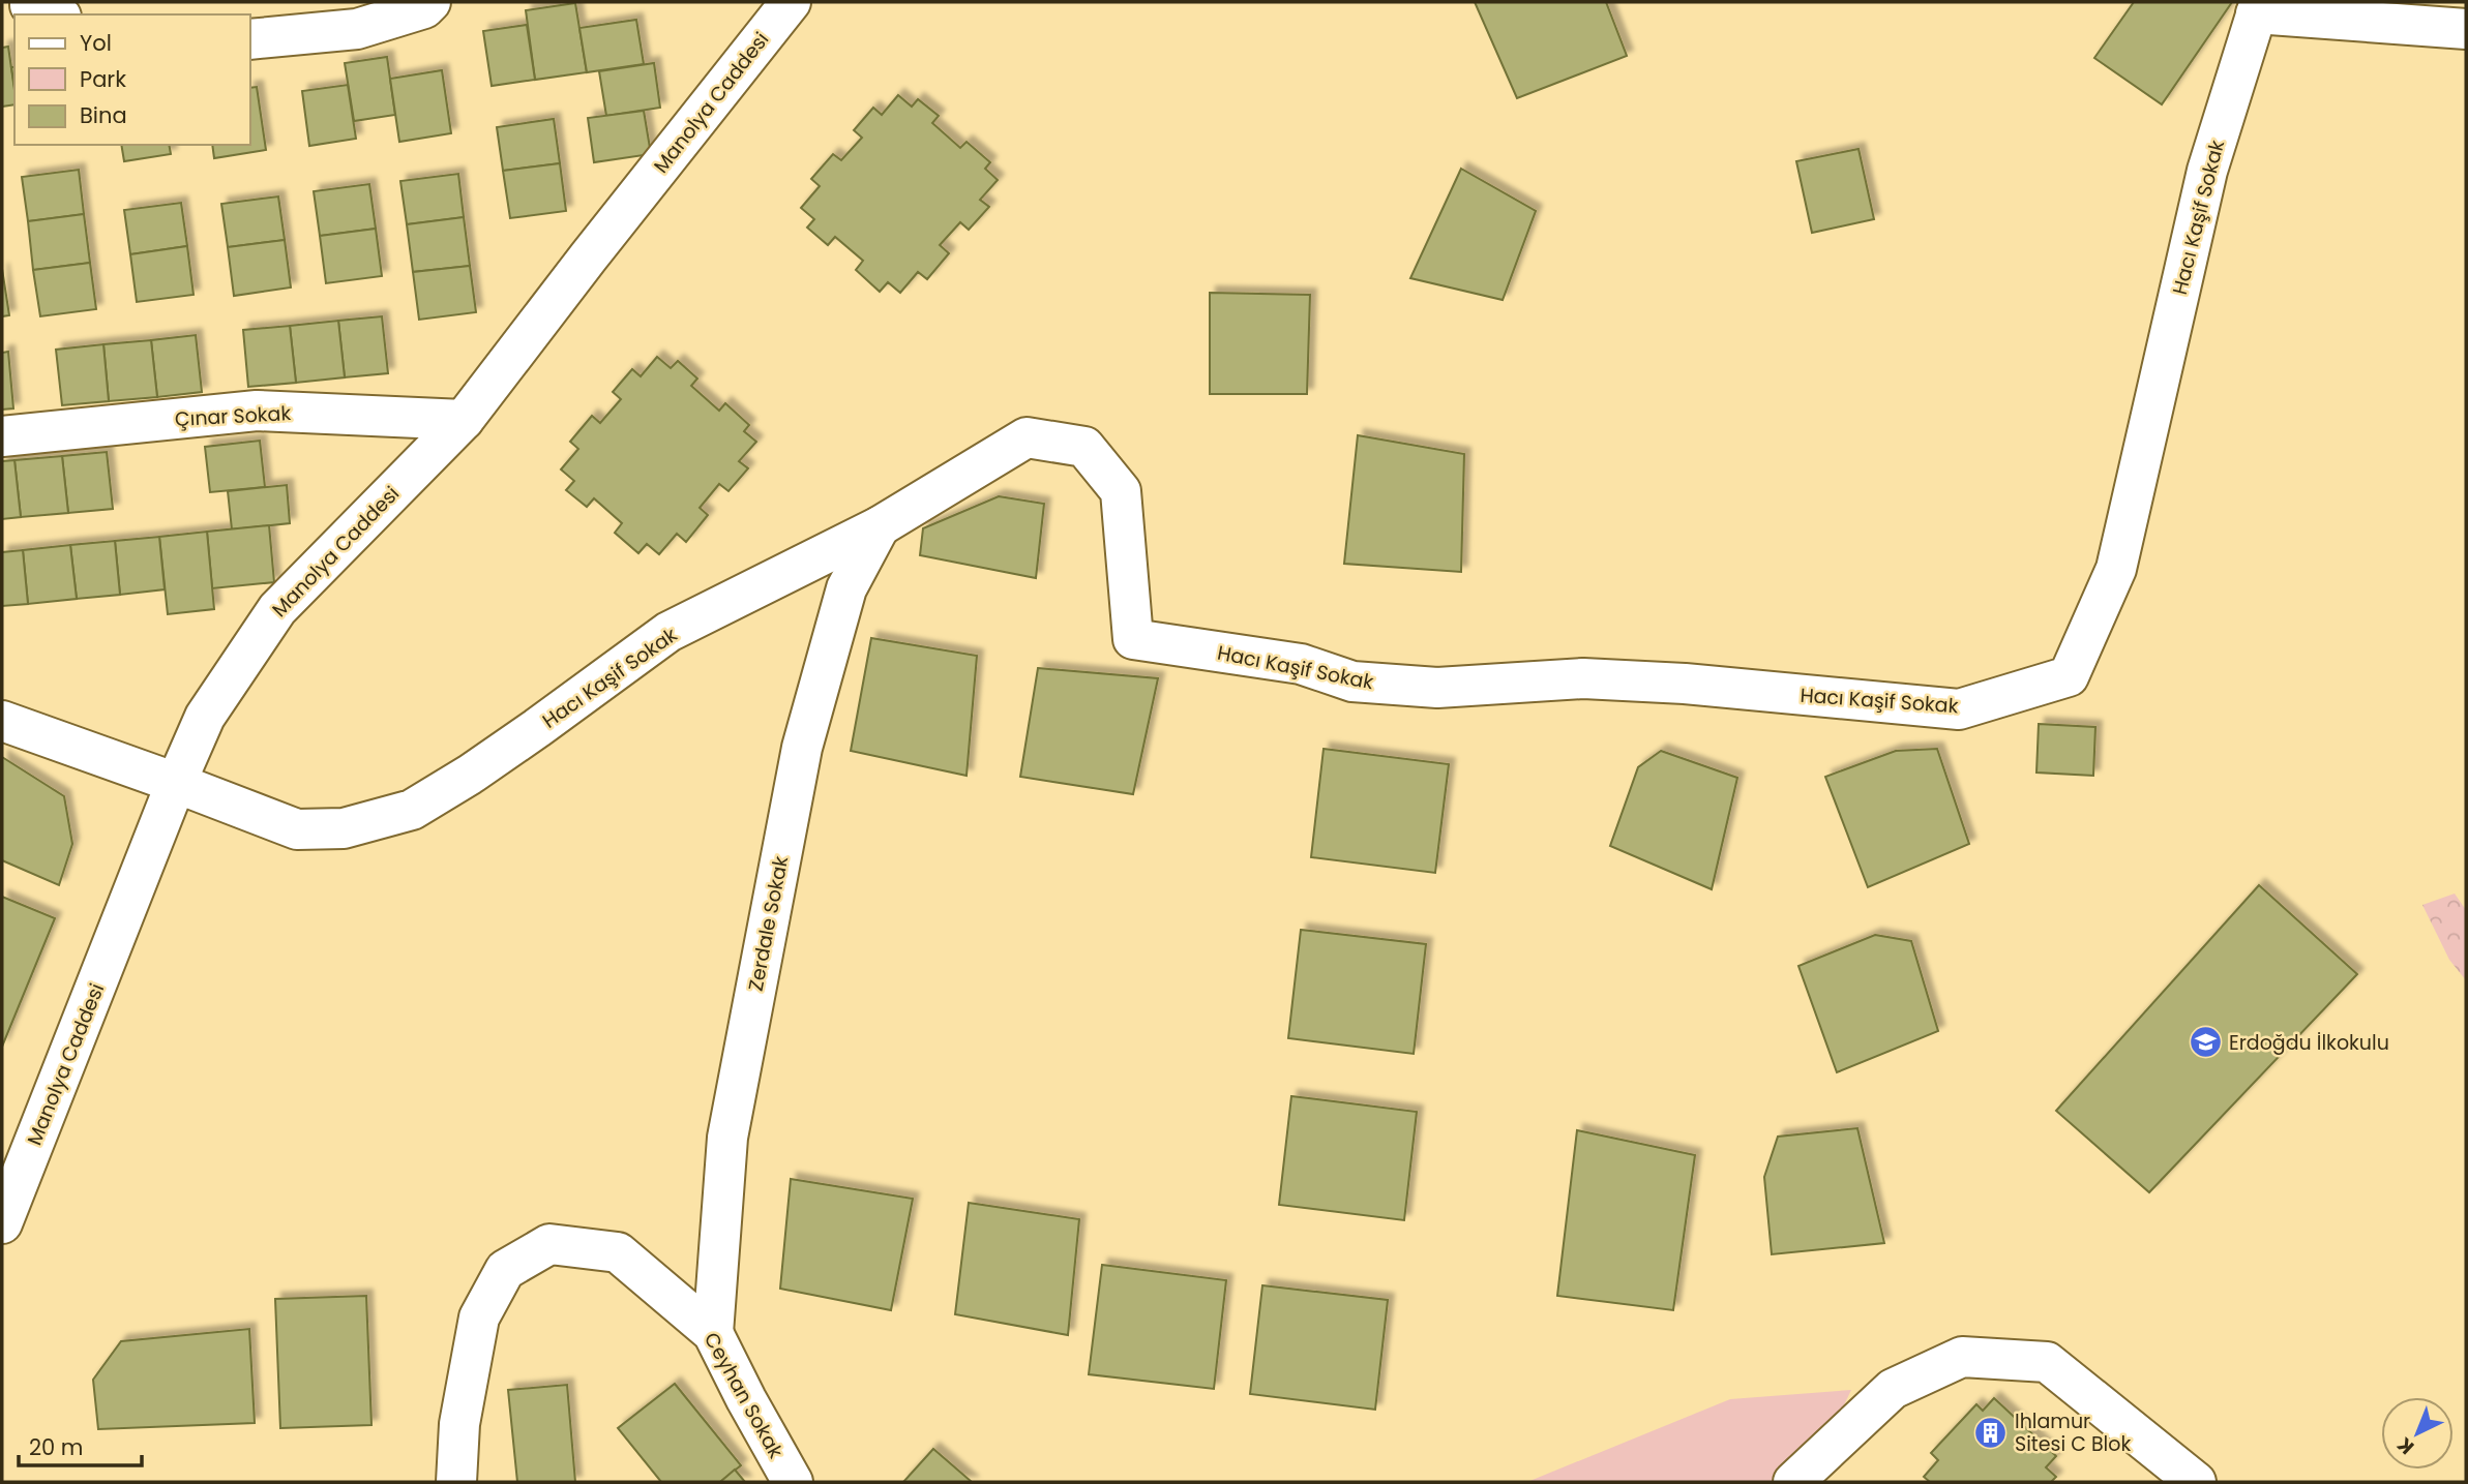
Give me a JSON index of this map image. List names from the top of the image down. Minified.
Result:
{"streets":{"street":["Manolya Caddesi","Hacı Kaşif Sokak","Çınar Sokak","Zerdale Sokak","Ceyhan Sokak"]},"crossings":[["Manolya Caddesi","Hacı Kaşif Sokak"],["Manolya Caddesi","Çınar Sokak"],["Hacı Kaşif Sokak","Zerdale Sokak"],["Zerdale Sokak","Ceyhan Sokak"]],"places":{"school or university":["Erdoğdu İlkokulu"],"building":["Ihlamur Sitesi C Blok"]},"legend":["Yol","Park","Bina"],"scale_bar":"20 m","north":"bottom left"}
